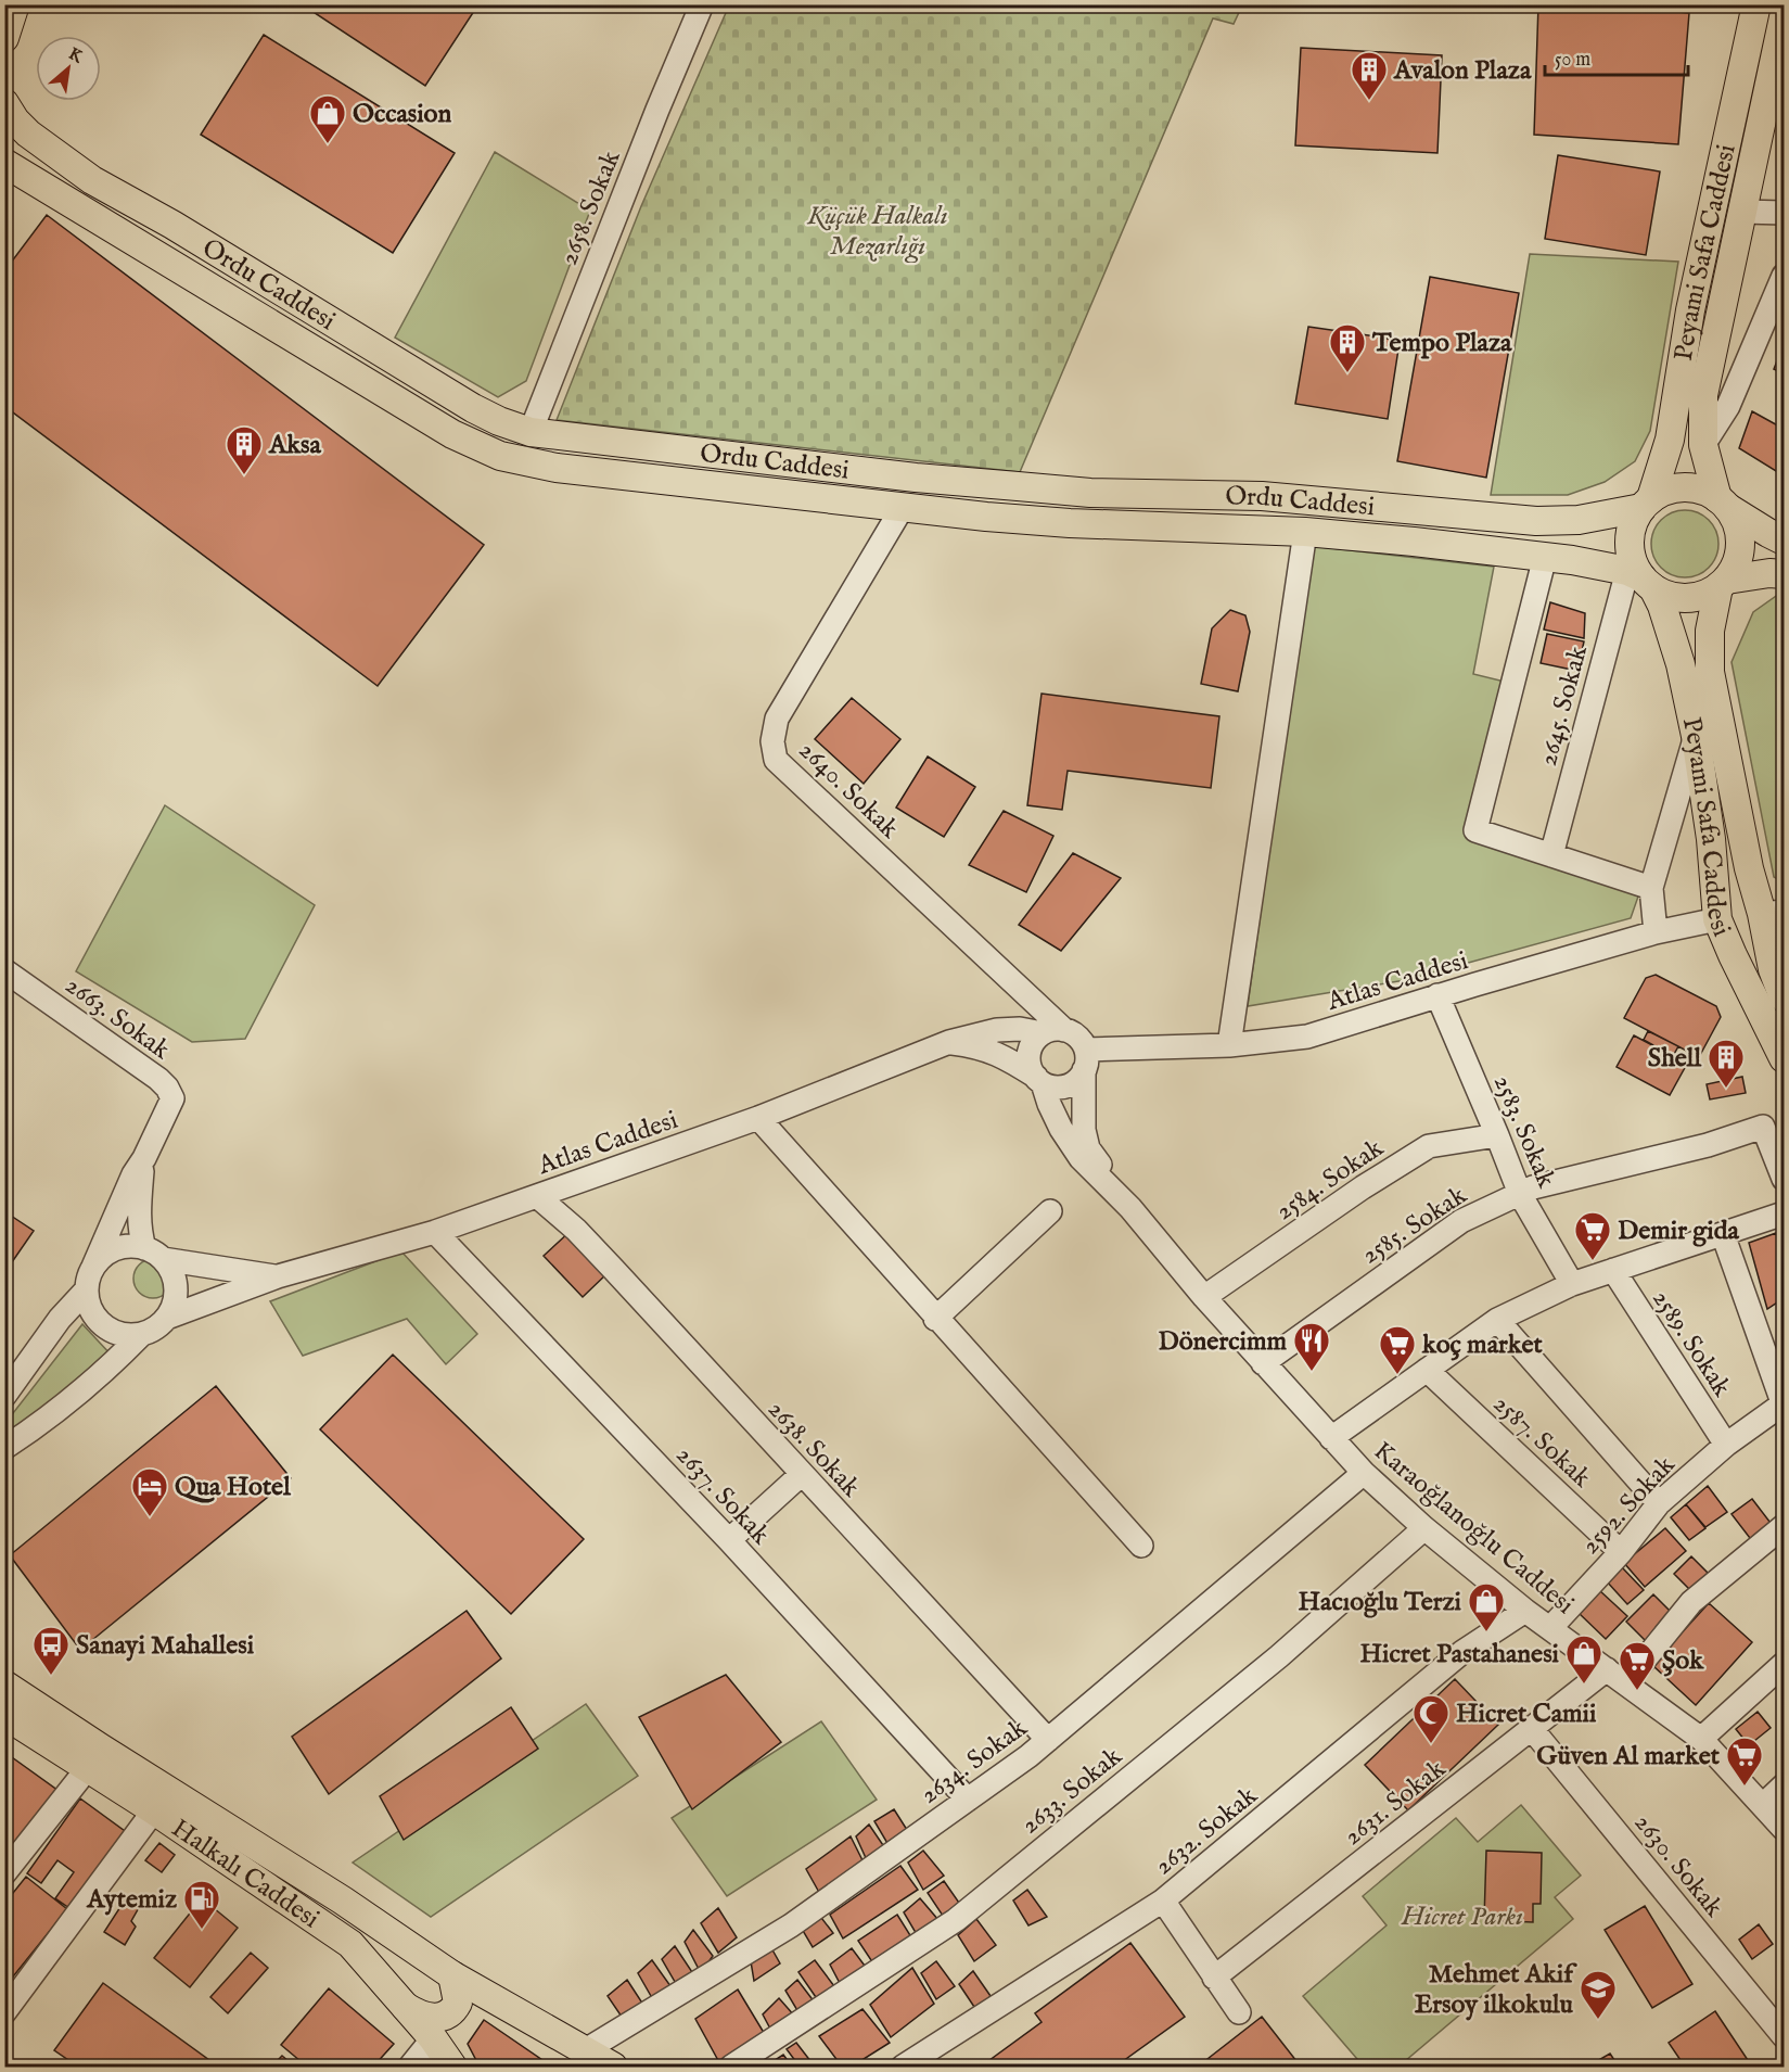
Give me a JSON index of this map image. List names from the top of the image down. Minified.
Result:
{"streets":{"main road":["Peyami Safa Caddesi","Ordu Caddesi","Halkalı Caddesi"],"street":["2658. Sokak","2645. Sokak","2640. Sokak","Atlas Caddesi","2663. Sokak","2583. Sokak","2584. Sokak","2585. Sokak","2589. Sokak","2587. Sokak","2638. Sokak","2637. Sokak","2592. Sokak","Karaoğlanoğlu Caddesi","2634. Sokak","2633. Sokak","2631. Sokak","2632. Sokak","2630. Sokak"]},"crossings":[["2658. Sokak","Ordu Caddesi"],["Peyami Safa Caddesi","Ordu Caddesi"],["Peyami Safa Caddesi","2645. Sokak"],["Peyami Safa Caddesi","Atlas Caddesi"],["Ordu Caddesi","2645. Sokak"],["Ordu Caddesi","2640. Sokak"],["2640. Sokak","Atlas Caddesi"],["Atlas Caddesi","2583. Sokak"],["Atlas Caddesi","2638. Sokak"],["Atlas Caddesi","2637. Sokak"],["2583. Sokak","2584. Sokak"],["2583. Sokak","2585. Sokak"],["2584. Sokak","Karaoğlanoğlu Caddesi"],["2585. Sokak","Karaoğlanoğlu Caddesi"],["2589. Sokak","2592. Sokak"],["2587. Sokak","2592. Sokak"],["2638. Sokak","2634. Sokak"],["2637. Sokak","2634. Sokak"],["2592. Sokak","Karaoğlanoğlu Caddesi"],["Karaoğlanoğlu Caddesi","2634. Sokak"],["Karaoğlanoğlu Caddesi","2633. Sokak"],["Karaoğlanoğlu Caddesi","2631. Sokak"],["Karaoğlanoğlu Caddesi","2632. Sokak"],["2634. Sokak","Halkalı Caddesi"],["2631. Sokak","2630. Sokak"]],"parks":["Küçük Halkalı Mezarlığı","Hicret Parkı"],"places":{"building":["Avalon Plaza","Tempo Plaza","Aksa","Shell"],"shop":["Occasion","Hacıoğlu Terzi","Hicret Pastahanesi"],"supermarket":["Demir gida","koç market","Şok","Güven Al market"],"restaurant":["Dönercimm"],"hotel":["Qua Hotel"],"bus stop":["Sanayi Mahallesi"],"mosque":["Hicret Camii"],"fuel station":["Aytemiz"],"school or university":["Mehmet Akif Ersoy ilkokulu"]},"scale_bar":"50 m","north":"top right"}
